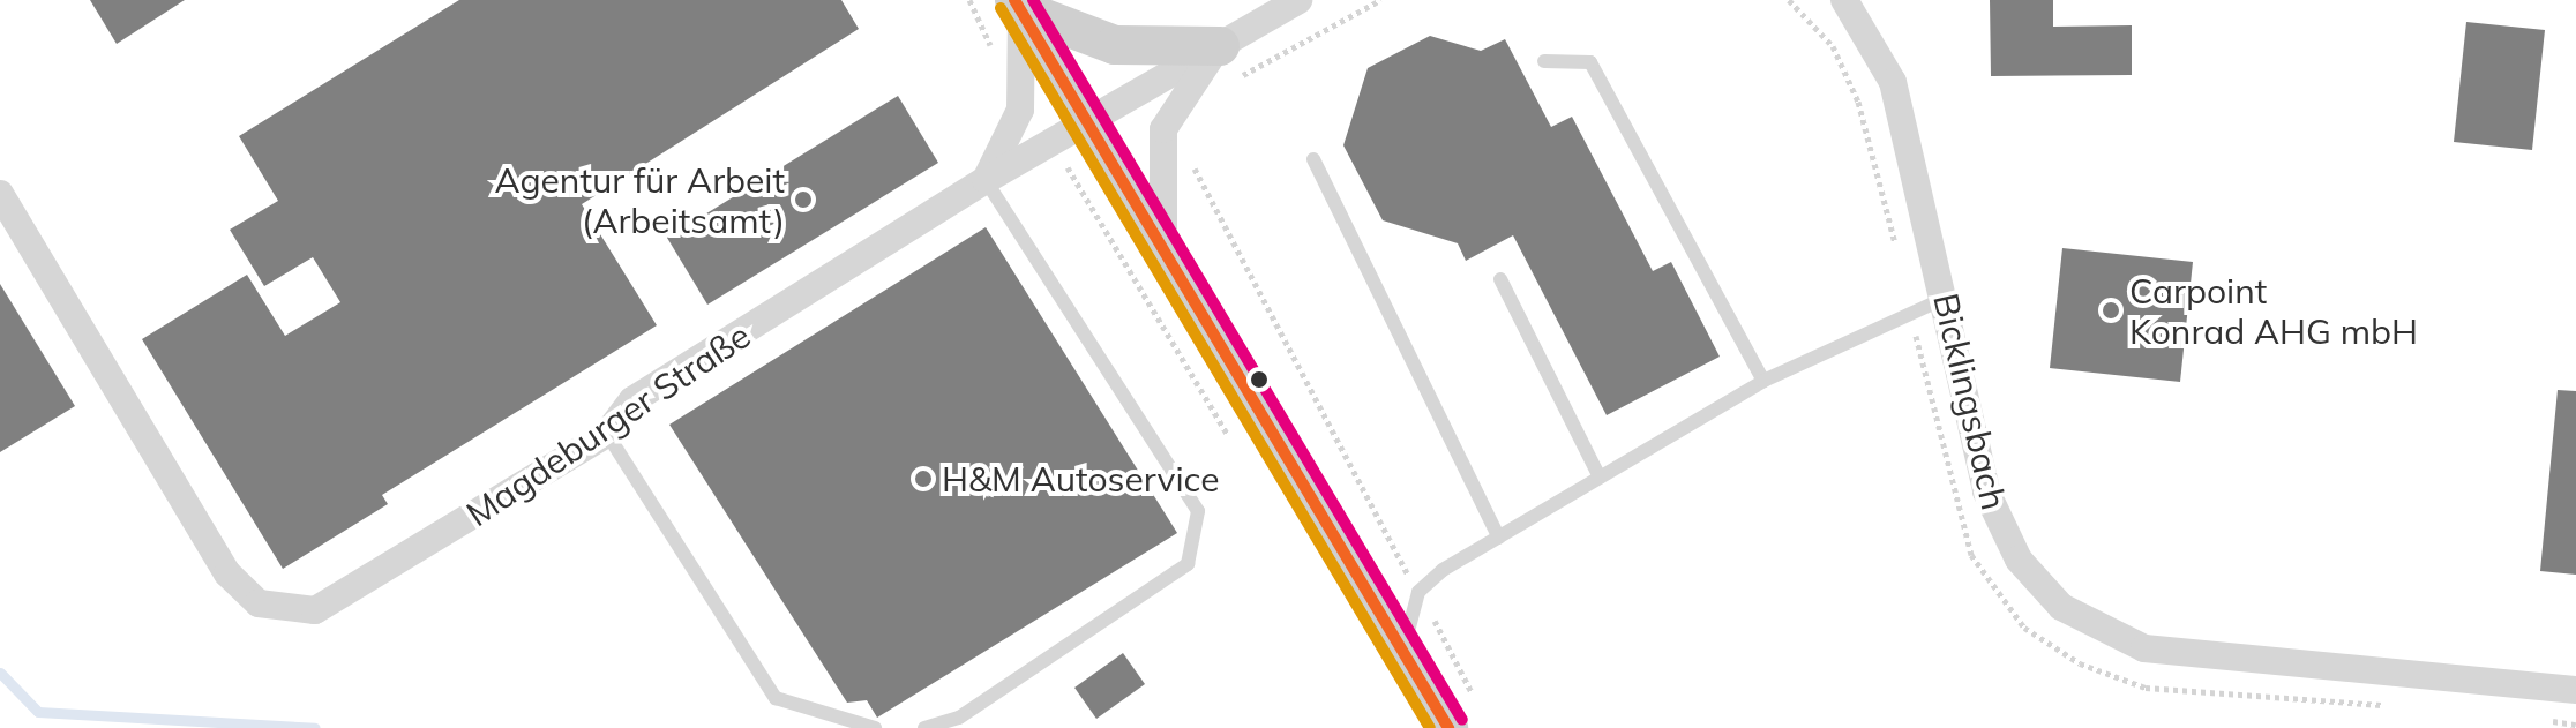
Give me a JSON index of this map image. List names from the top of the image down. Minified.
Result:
{"streets":{"street":["Bicklingsbach","Magdeburger Straße"]},"places":["Agentur für Arbeit (Arbeitsamt)","Carpoint Konrad AHG mbH","H&M Autoservice"]}
